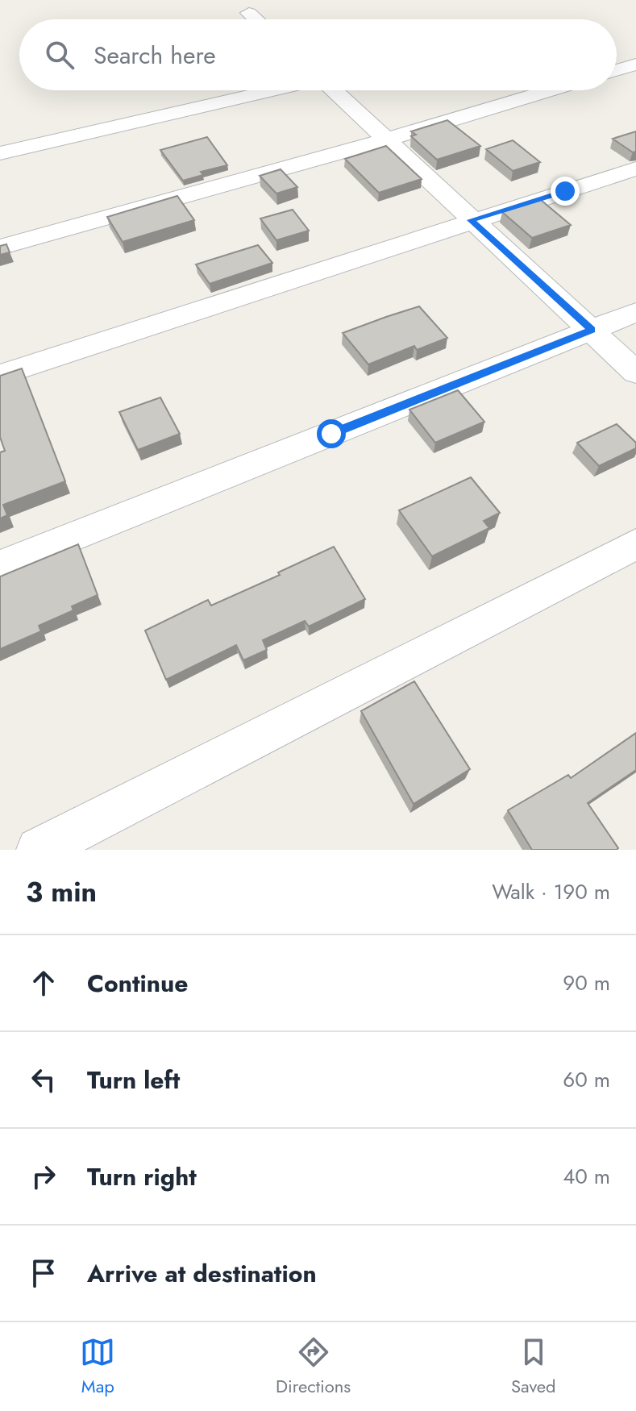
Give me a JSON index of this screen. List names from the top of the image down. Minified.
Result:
{"page":{"search":"Search here","heading":["3 min","Walk · 190 m"],"list":[["Continue","90 m"],["Turn left","60 m"],["Turn right","40 m"],"Arrive at destination"],"nav":["Map","Directions","Saved"]}}
